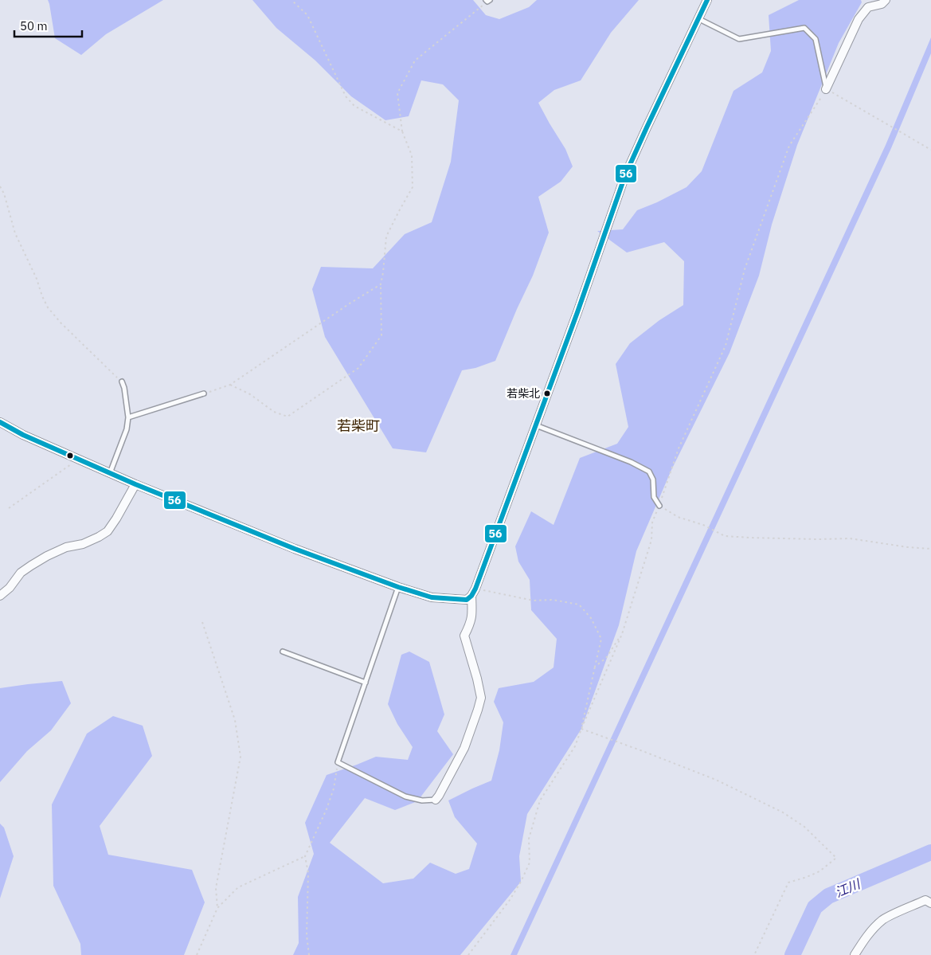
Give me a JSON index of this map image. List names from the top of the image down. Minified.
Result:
{"districts":["若柴町"],"water":["江川"],"places":["若柴北"],"lines":["transit line 56"],"scale_bar":"50 m"}
